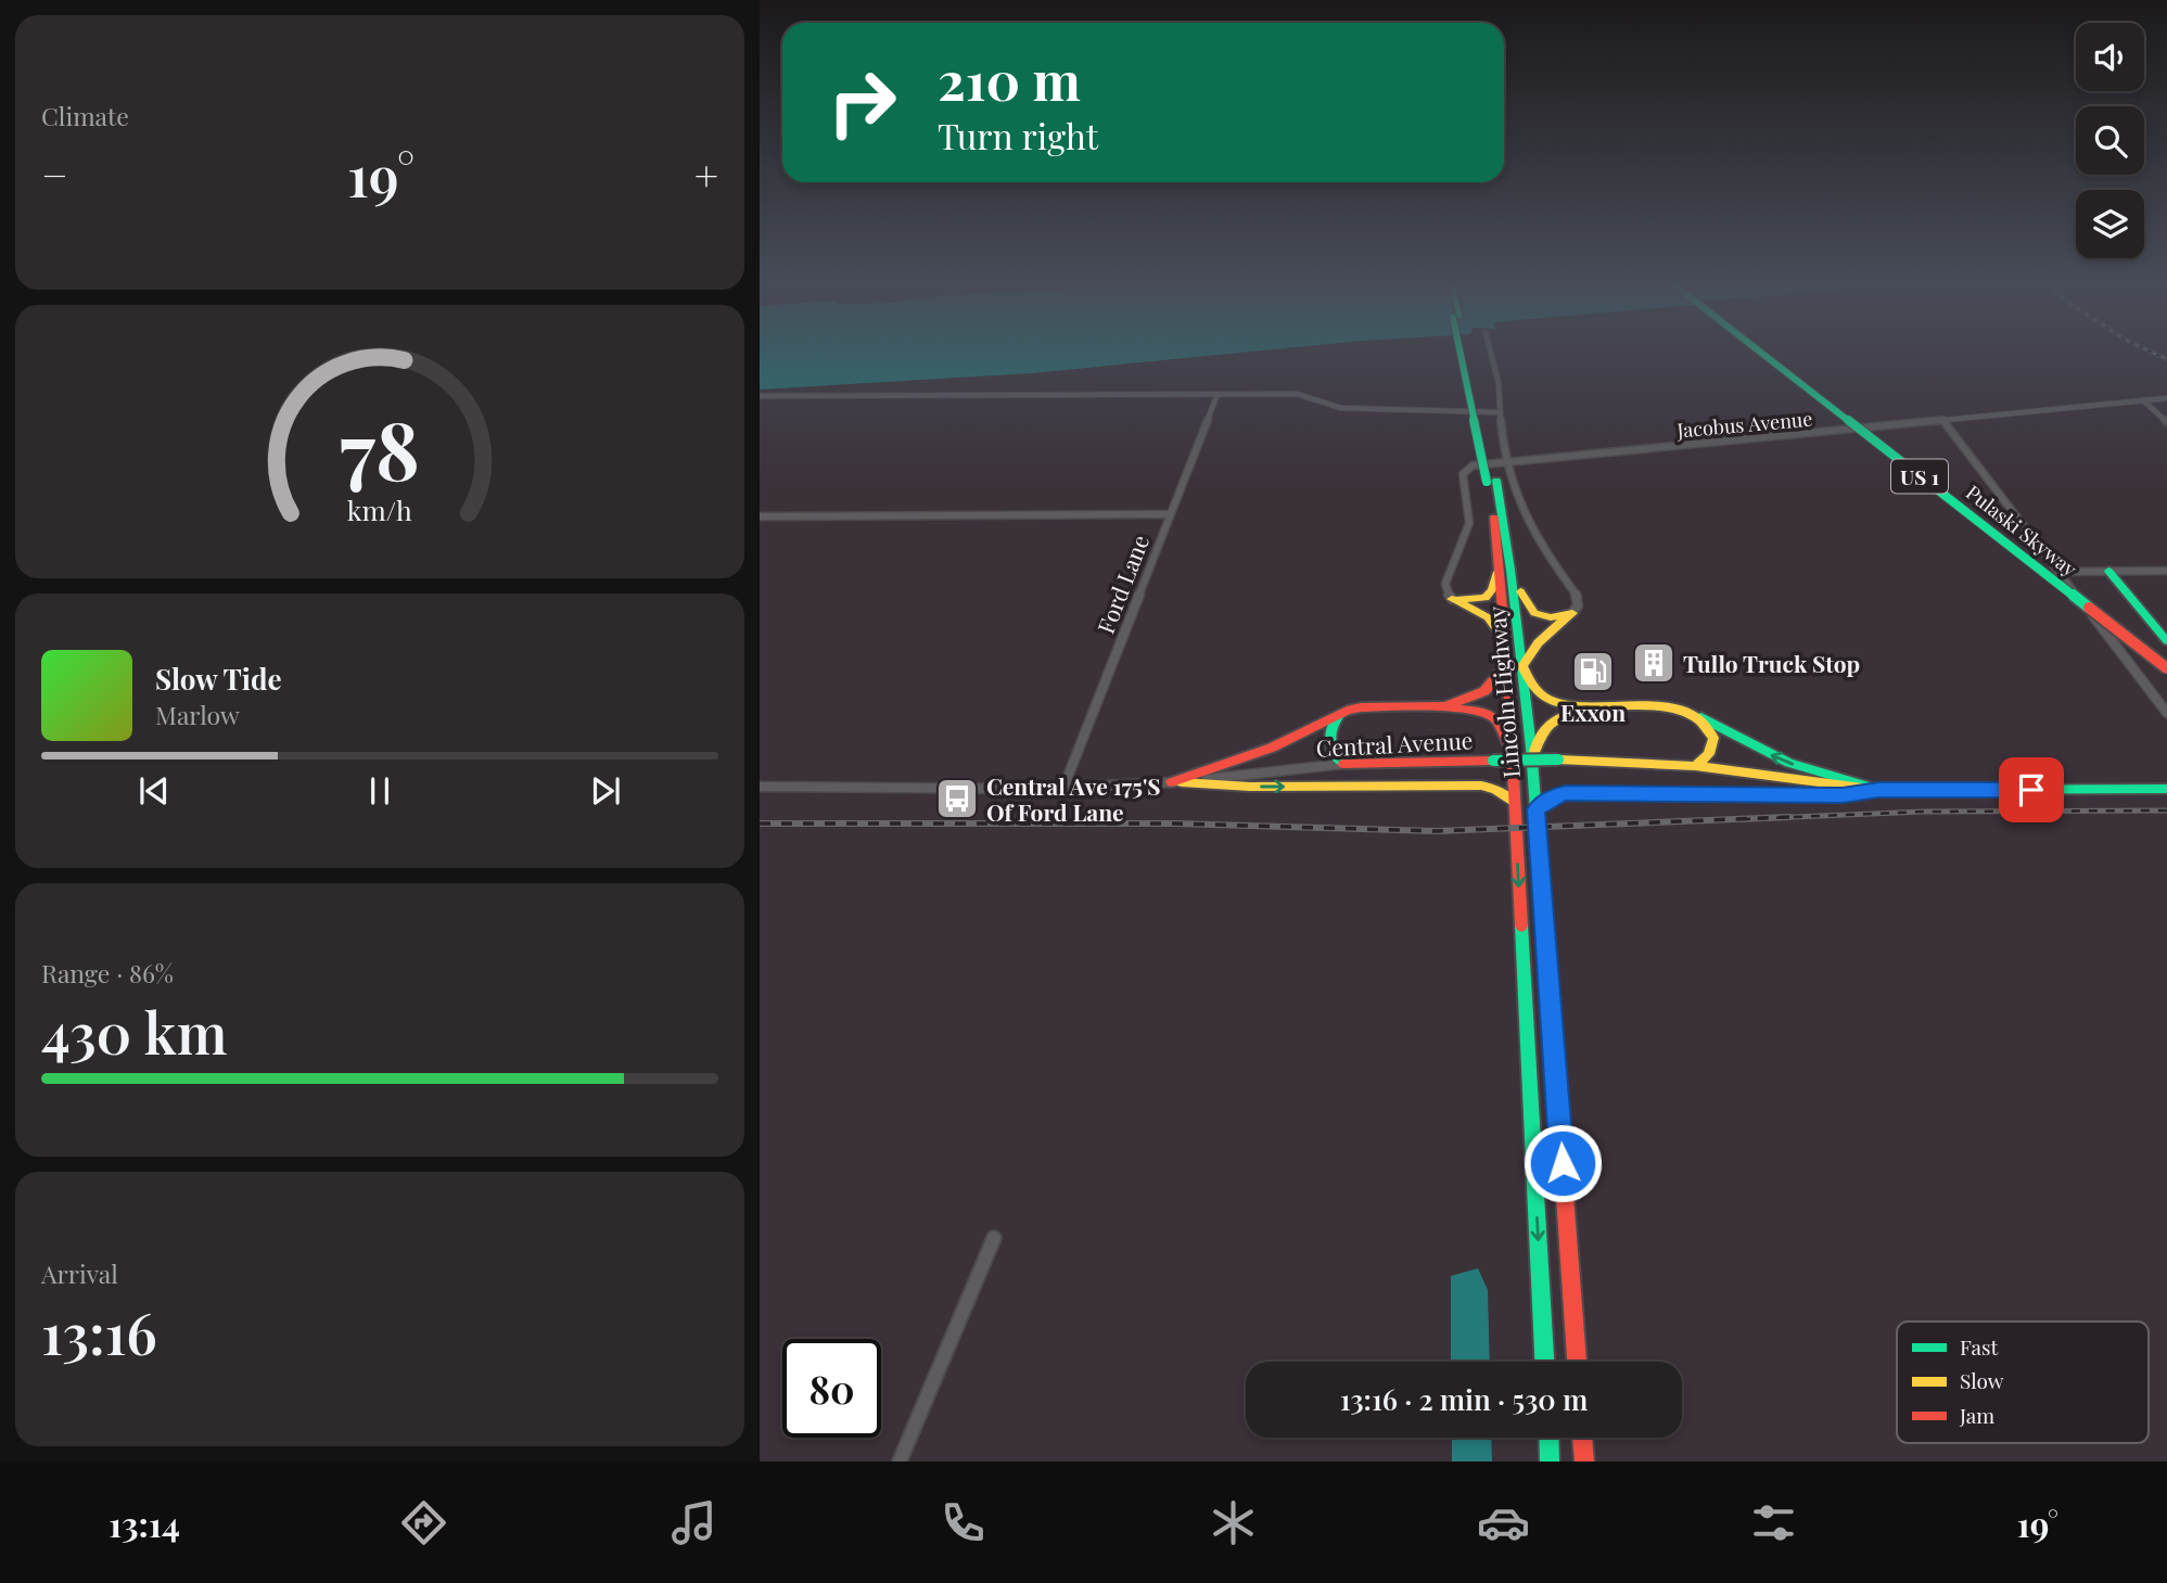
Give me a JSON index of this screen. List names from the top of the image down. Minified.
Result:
{"streets":{"main road":["US 1","Pulaski Skyway","Lincoln Highway","Central Avenue"],"street":["Jacobus Avenue","Ford Lane"]},"crossings":[["Ford Lane","Central Avenue"]],"places":{"building":["Tullo Truck Stop"],"fuel station":["Exxon"],"bus stop":["Central Ave 175'S Of Ford Lane"]},"legend":["Fast","Slow","Jam"],"page":{"tile":["Climate",["Range · 86%","430 km"],["Arrival","13:16"]],"turn":["210 m","Turn right"],"heat":["−","19°","+"],"song":["Slow Tide","Marlow"],"limit":"80","trip":"13:16 · 2 min · 530 m","tabs":["13:14","19°"],"gauge":["78","km/h"]}}
